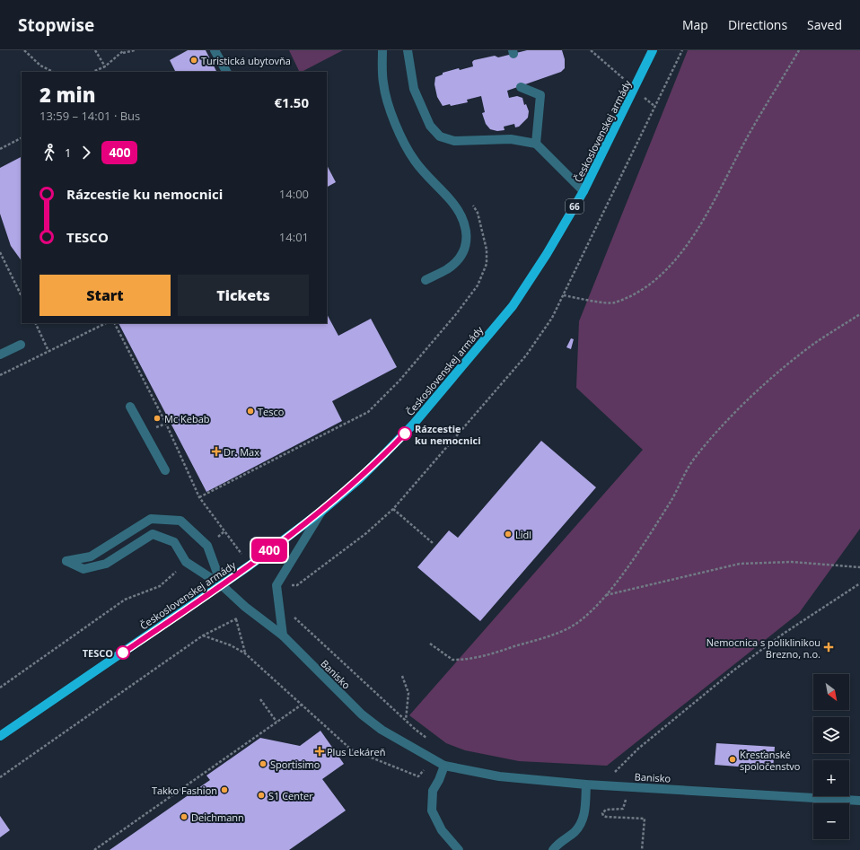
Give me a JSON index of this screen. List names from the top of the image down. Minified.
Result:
{"streets":{"main road":["Československej armády","66"],"street":["Banisko"]},"crossings":[["Československej armády","Banisko"]],"places":{"other":["Turistická ubytovňa","Tesco","Mc Kebab","Rázcestie ku nemocnici","Lidl","TESCO","Kresťanské spoločenstvo","Sportisimo","Takko Fashion","S1 Center","Deichmann"],"health":["Dr. Max","Nemocnica s poliklinikou Brezno, n.o.","Plus Lekáreň"]},"lines":["bus line 400"],"north":"bottom right","page":{"header":"Stopwise","nav":["Map","Directions","Saved"],"on_map":"400","heading":["2 min","13:59 – 14:01 · Bus","€1.50"],"legs":["1","400"],"list":[{"name":"Rázcestie ku nemocnici","value":"14:00"},{"name":"TESCO","value":"14:01"}],"buttons":["Start","Tickets"],"map_buttons":["+","−"]}}
